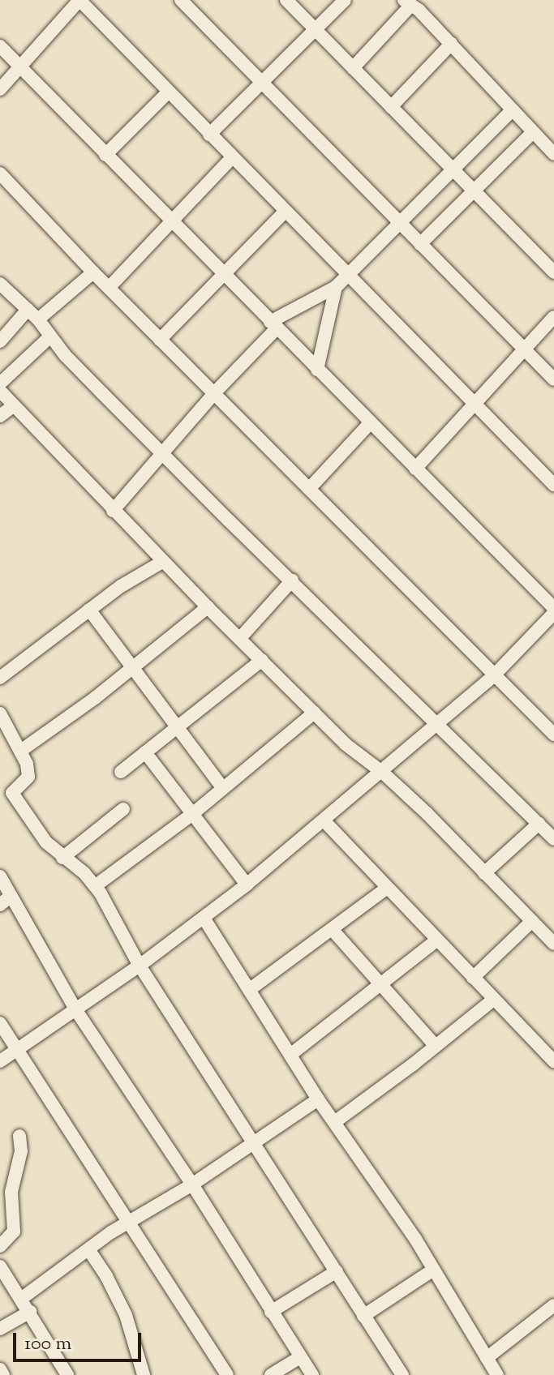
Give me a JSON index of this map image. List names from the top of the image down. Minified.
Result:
{"scale_bar":"100 m"}
